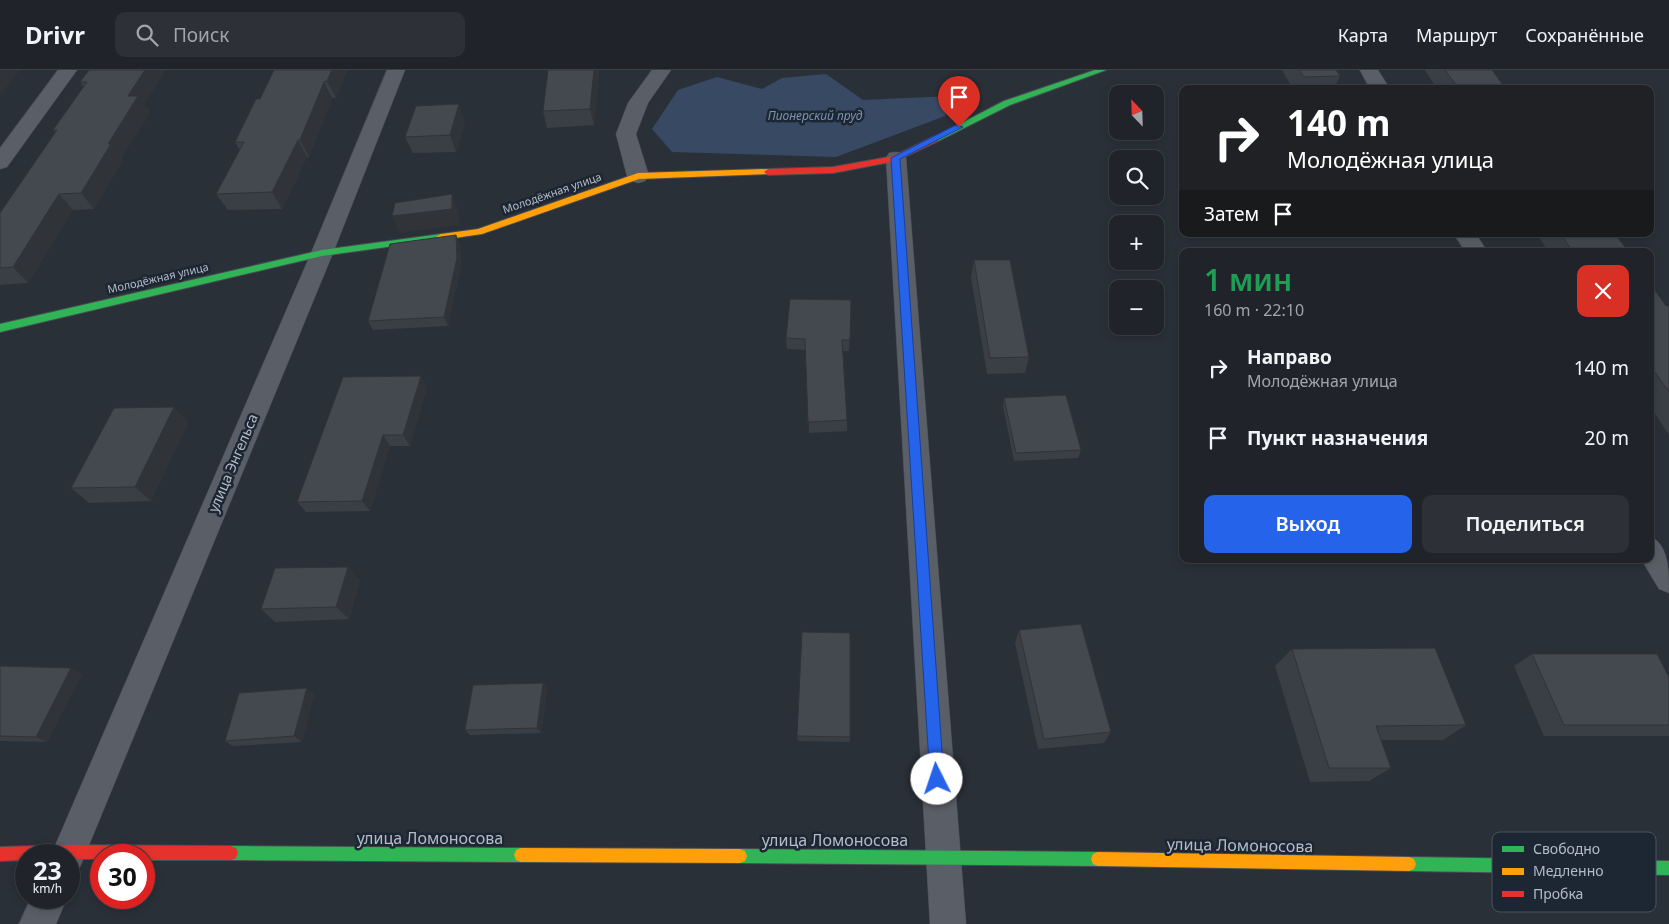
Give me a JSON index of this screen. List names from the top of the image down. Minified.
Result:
{"streets":{"street":["Молодёжная улица","улица Энгельса","улица Ломоносова"]},"crossings":[["Молодёжная улица","улица Энгельса"]],"water":["Пионерский пруд"],"legend":["Свободно","Медленно","Пробка"],"north":"top left","page":{"header":"Drivr","search":"Поиск","nav":["Карта","Маршрут","Сохранённые"],"map_buttons":["+","−"],"turn":["140 m","Молодёжная улица"],"then":"Затем","heading":["1 мин","160 m · 22:10"],"list":[{"name":"Направо","note":"Молодёжная улица","value":"140 m"},{"name":"Пункт назначения","value":"20 m"}],"buttons":["Выход","Поделиться"],"speed":"23 km/h","limit":"30"}}
